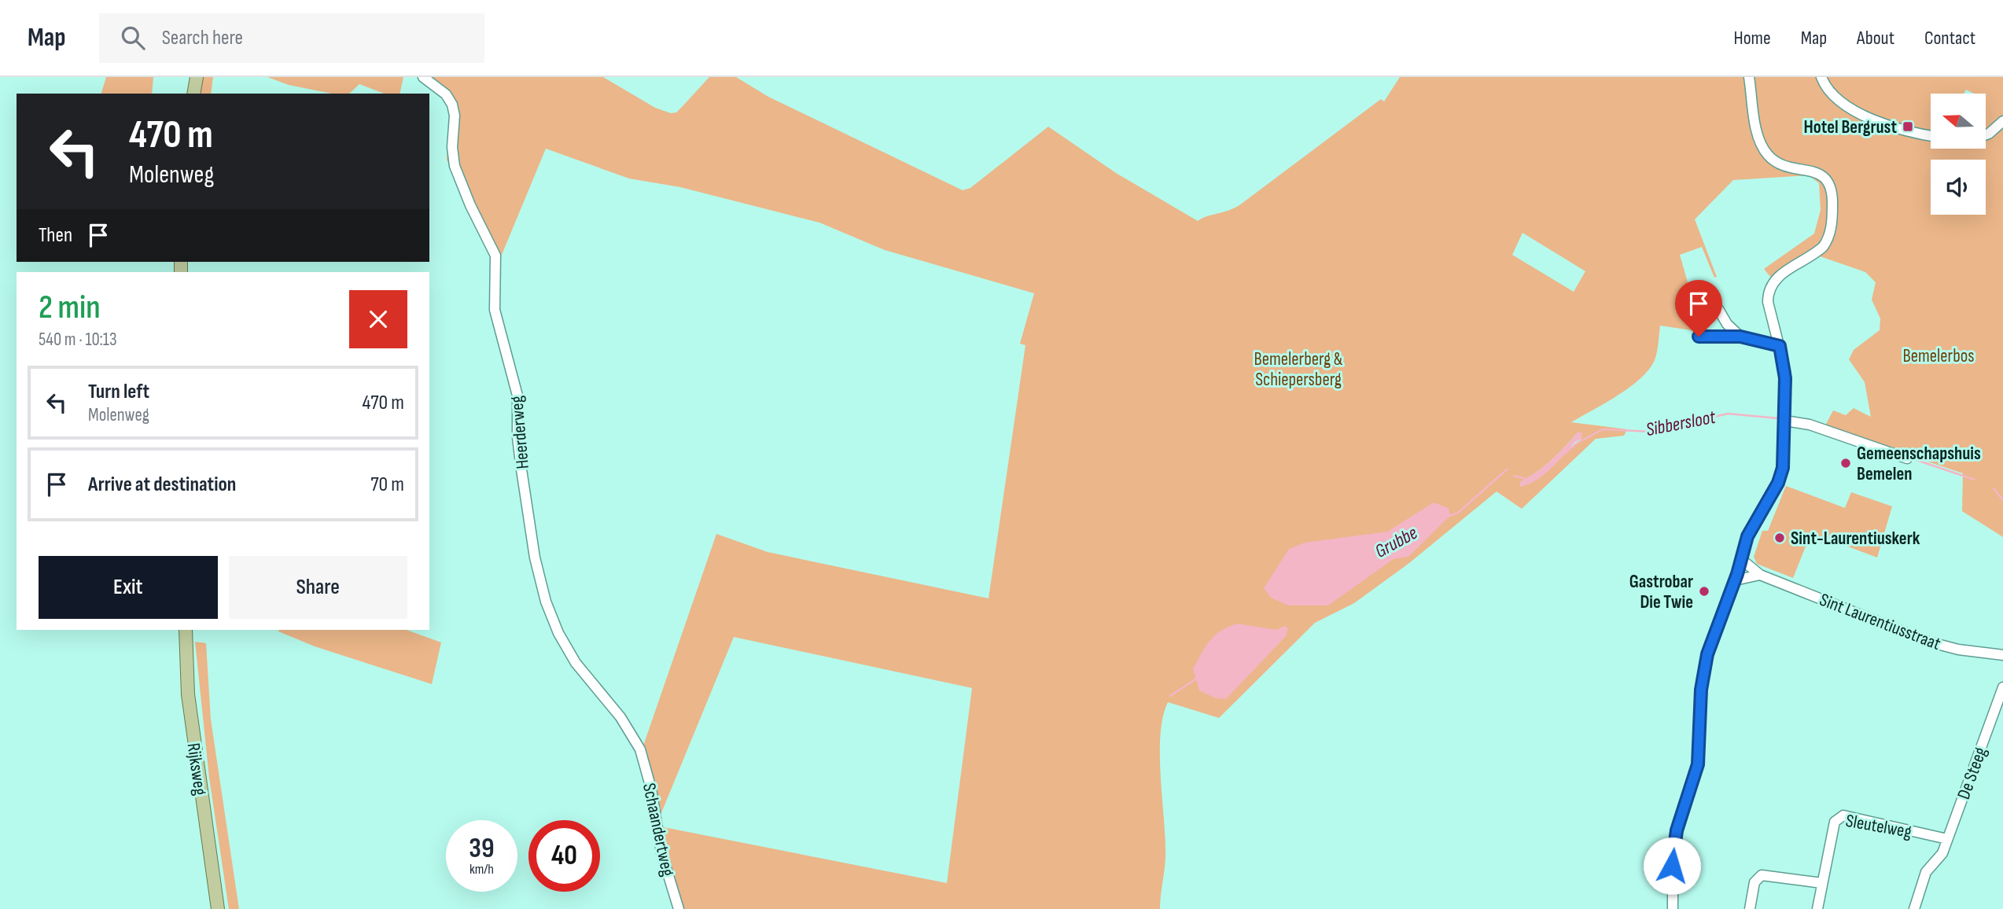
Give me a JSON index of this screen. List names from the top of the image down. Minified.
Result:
{"streets":{"main road":["Rijksweg"],"street":["Heerderweg","Sint Laurentiusstraat","De Steeg","Sleutelweg","Schaandertweg"]},"crossings":[["Heerderweg","Schaandertweg"],["De Steeg","Sleutelweg"]],"water":["Sibbersloot","Grubbe"],"parks":["Bemelerbos","Bemelerberg & Schiepersberg"],"places":{"transit":["Hotel Bergrust"],"other":["Gemeenschapshuis Bemelen","Sint-Laurentiuskerk","Gastrobar Die Twie"]},"north":"left","page":{"header":"Map","search":"Search here","nav":["Home","Map","About","Contact"],"turn":["470 m","Molenweg"],"then":"Then","heading":["2 min","540 m · 10:13"],"list":[{"name":"Turn left","note":"Molenweg","value":"470 m"},{"name":"Arrive at destination","value":"70 m"}],"buttons":["Exit","Share"],"speed":"39 km/h","limit":"40"}}
